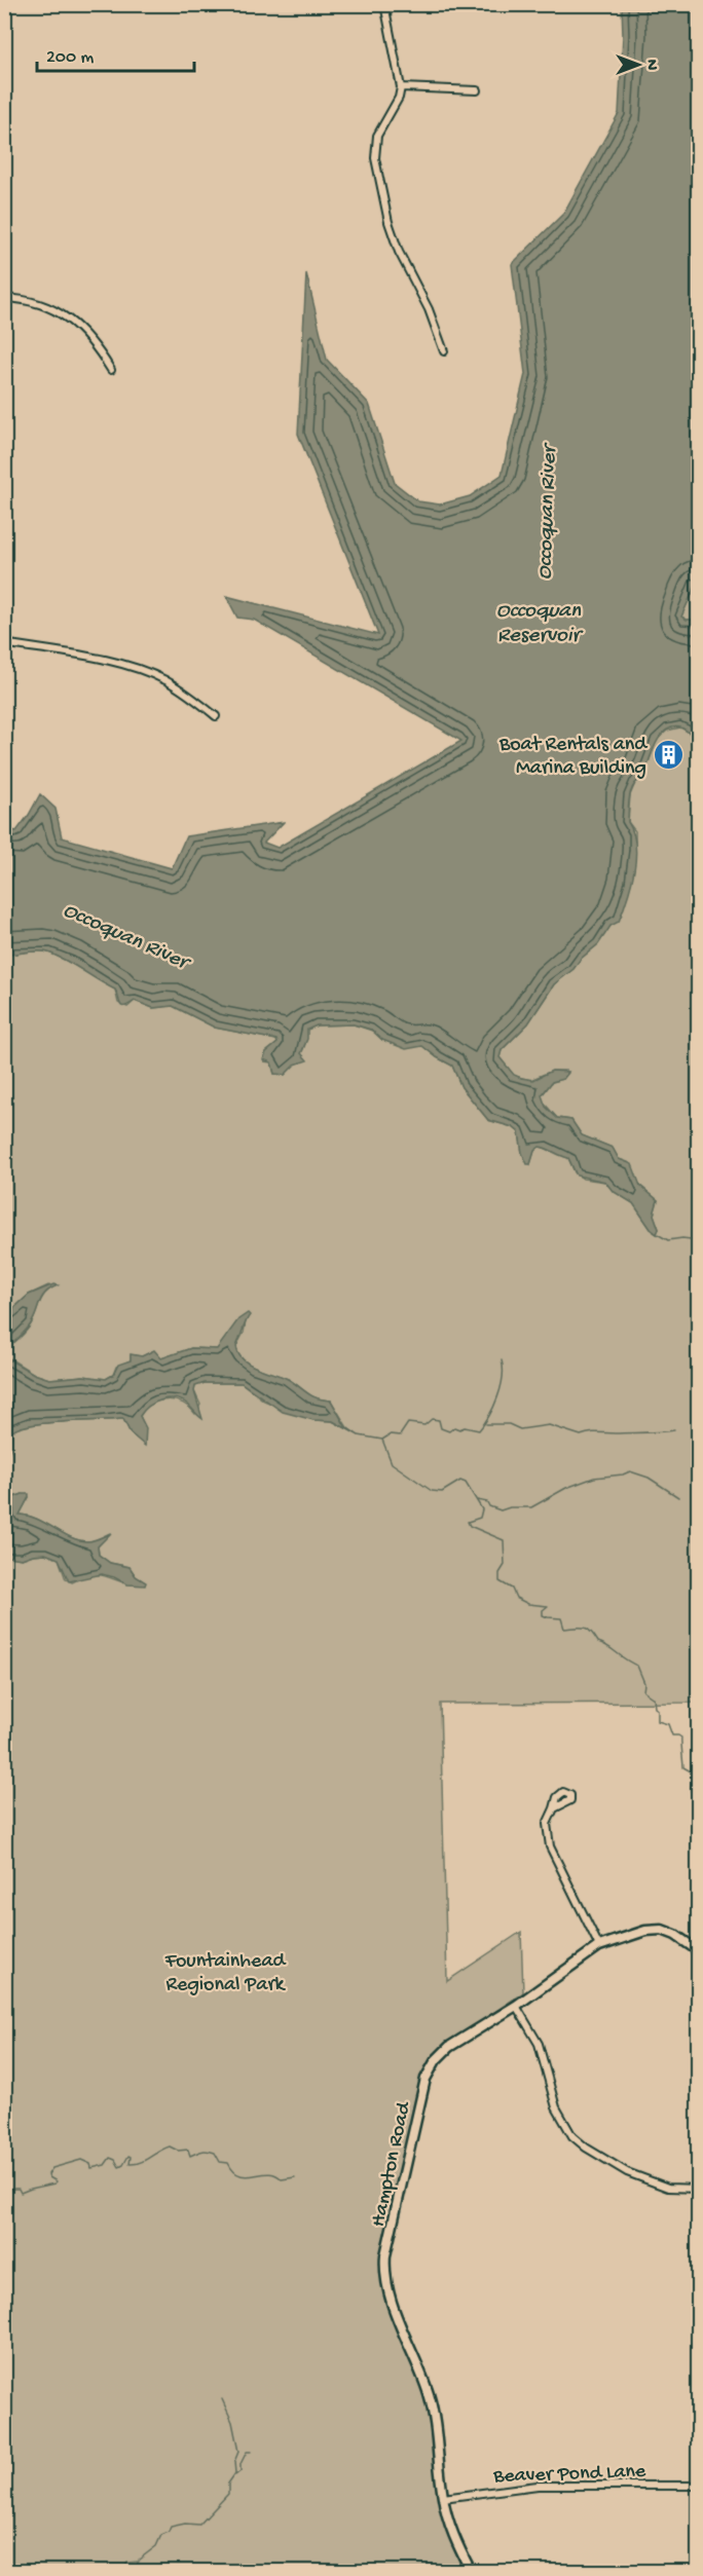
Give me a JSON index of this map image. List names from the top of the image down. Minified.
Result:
{"streets":{"street":["Hampton Road","Beaver Pond Lane"]},"crossings":[["Hampton Road","Beaver Pond Lane"]],"water":["Occoquan River","Occoquan Reservoir"],"parks":["Fountainhead Regional Park"],"places":{"building":["Boat Rentals and Marina Building"]},"scale_bar":"200 m","north":"right"}
